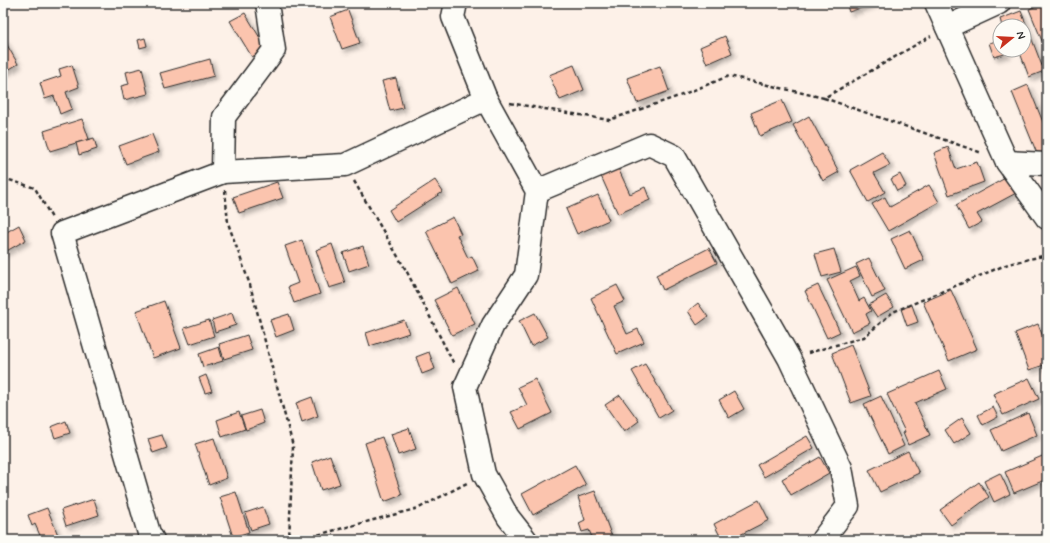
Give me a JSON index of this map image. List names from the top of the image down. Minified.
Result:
{"north":"right"}
